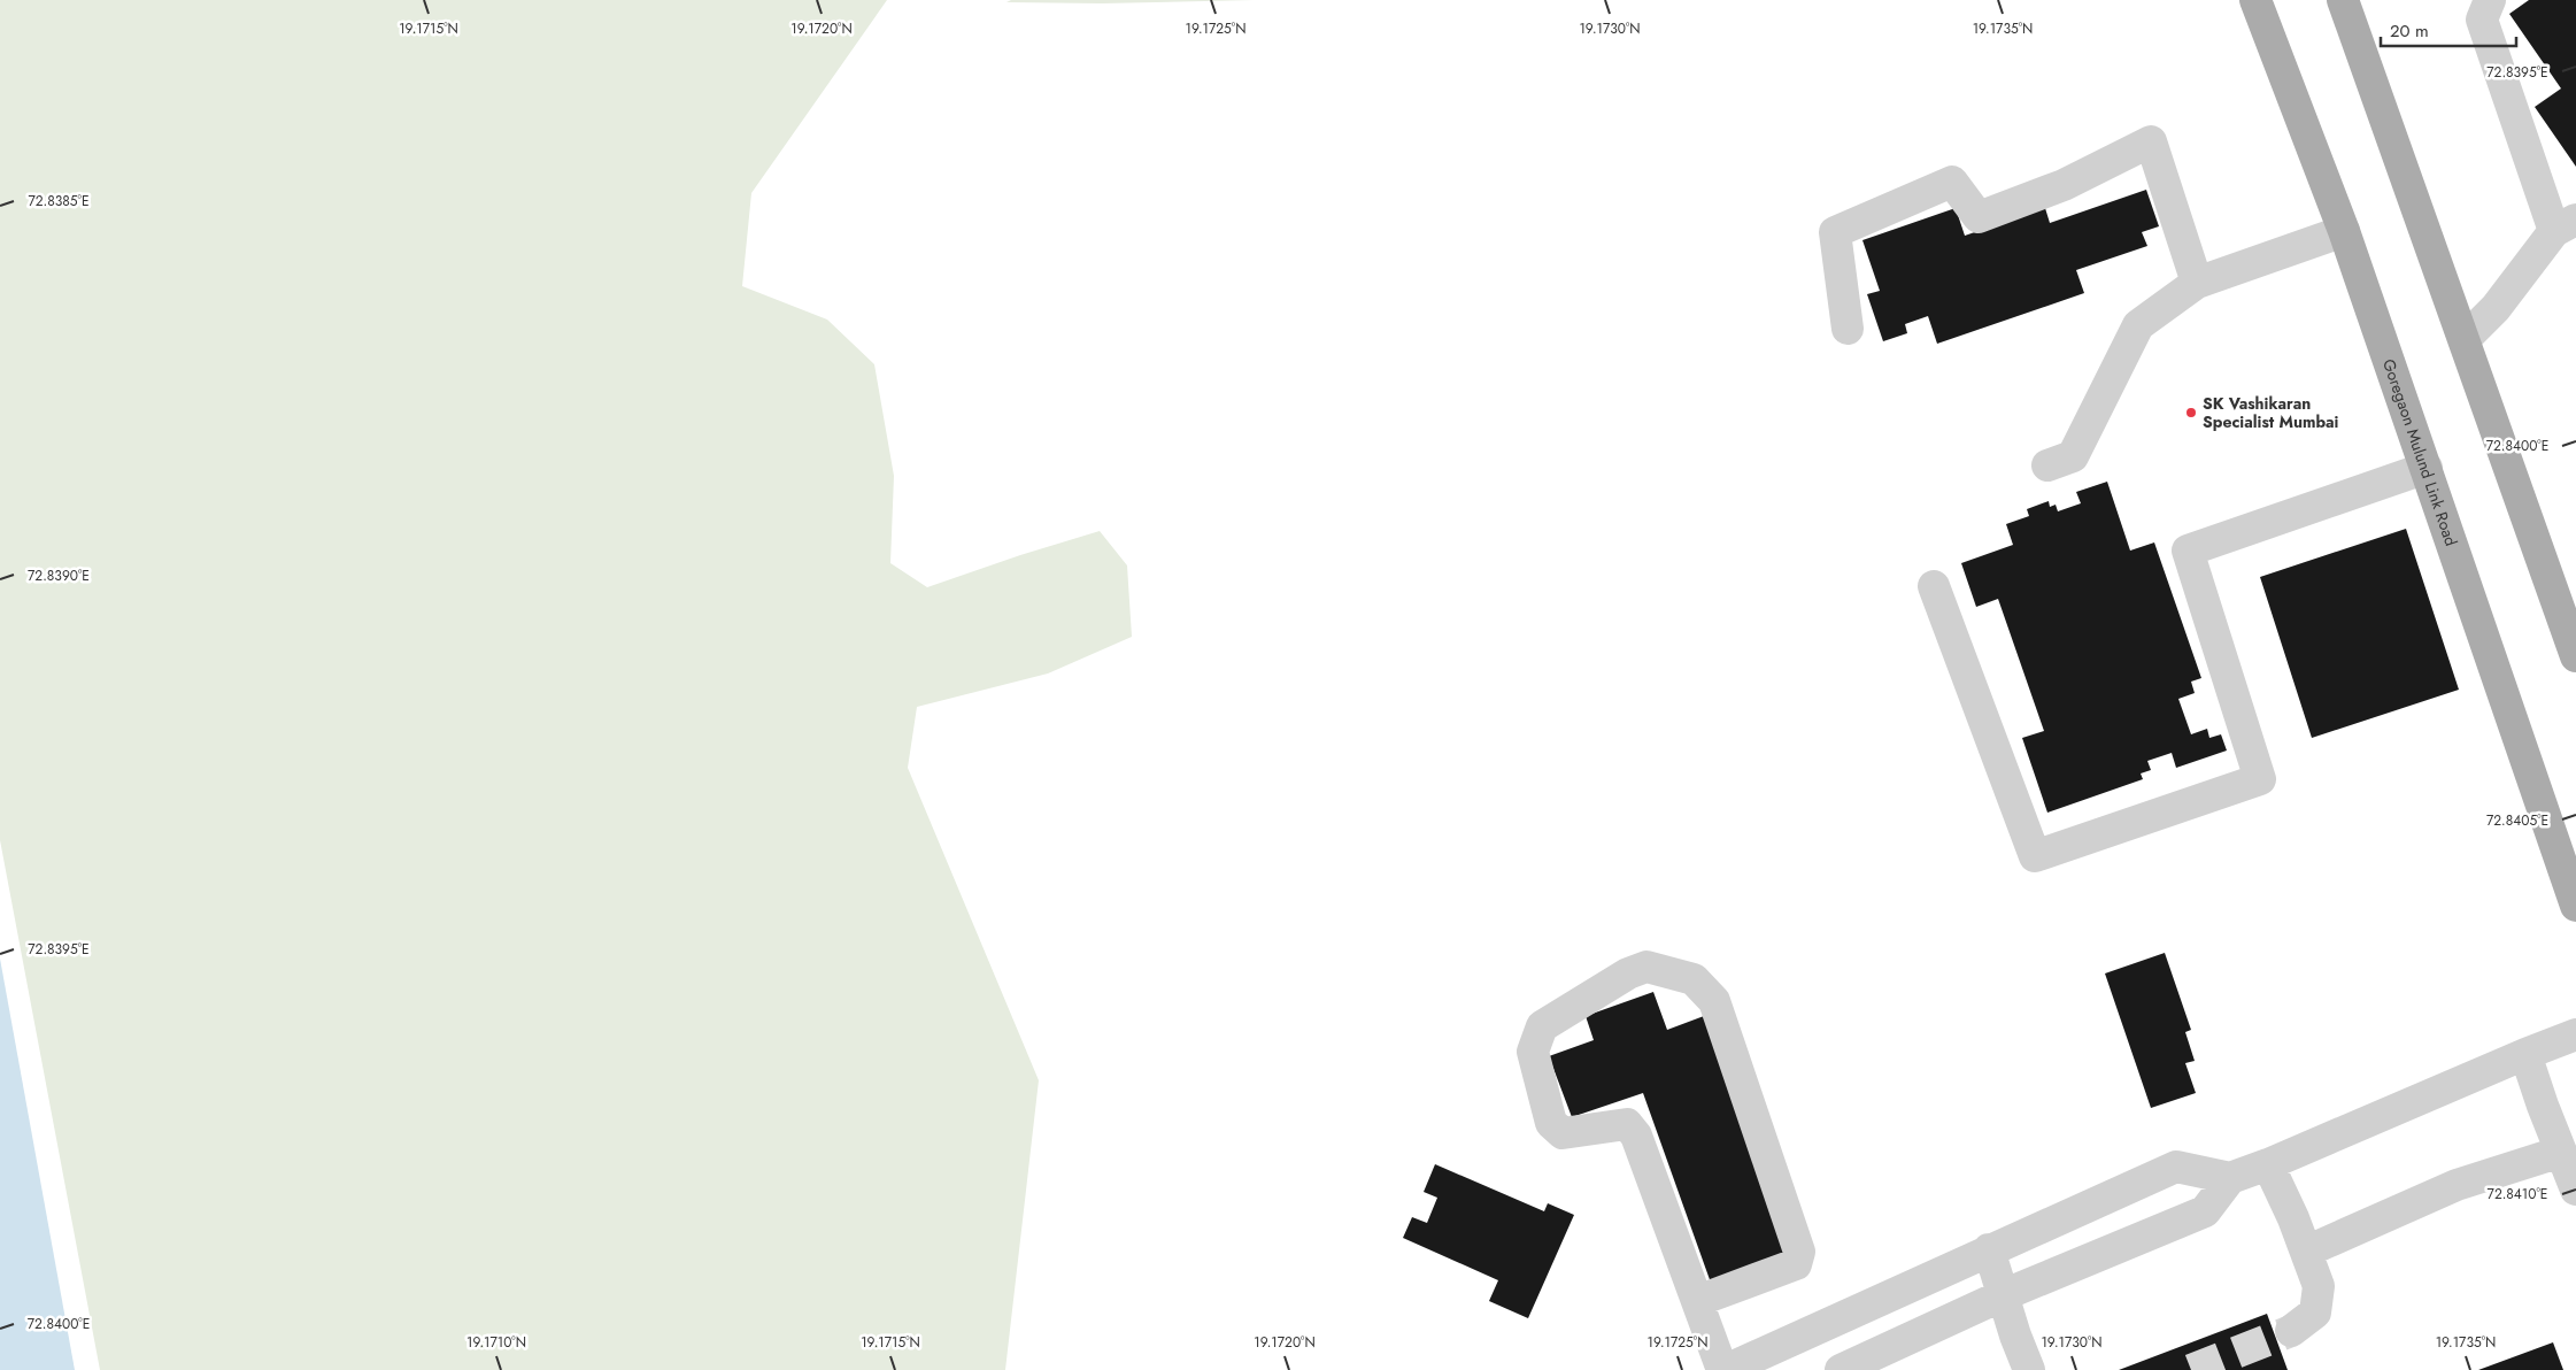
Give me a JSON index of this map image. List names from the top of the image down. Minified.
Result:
{"streets":{"main road":["Goregaon Mulund Link Road"]},"places":["SK Vashikaran Specialist Mumbai"],"scale_bar":"20 m","coordinates":["19.1715°N","19.1720°N","19.1725°N","19.1730°N","19.1735°N","72.8395°E","72.8385°E","72.8400°E","72.8390°E","72.8405°E","72.8410°E","19.1710°N"]}
